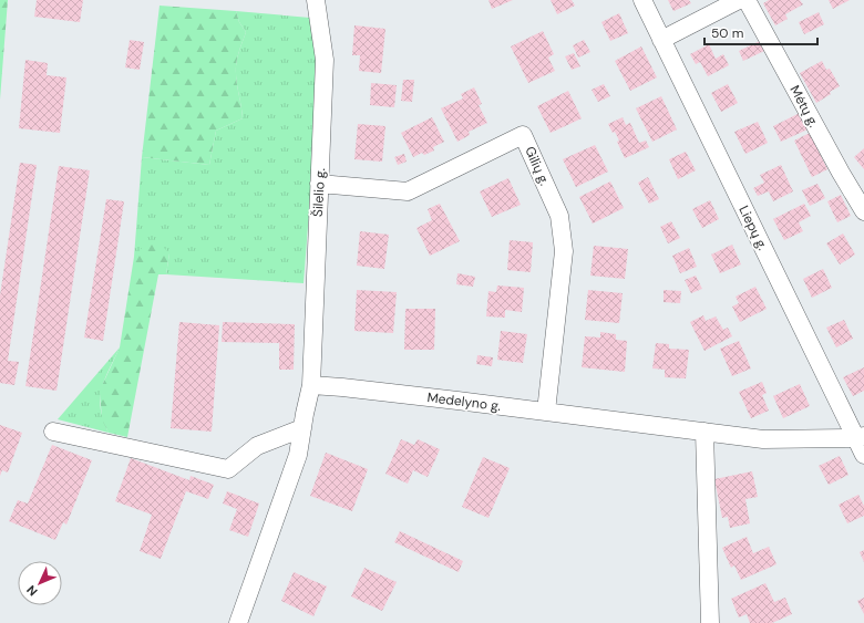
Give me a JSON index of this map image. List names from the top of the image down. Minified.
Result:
{"streets":{"street":["Mėtų g.","Gilių g.","Šilelio g.","Liepų g.","Medelyno g."]},"crossings":[["Gilių g.","Šilelio g."],["Gilių g.","Medelyno g."],["Šilelio g.","Medelyno g."],["Liepų g.","Medelyno g."]],"scale_bar":"50 m","north":"bottom left"}
